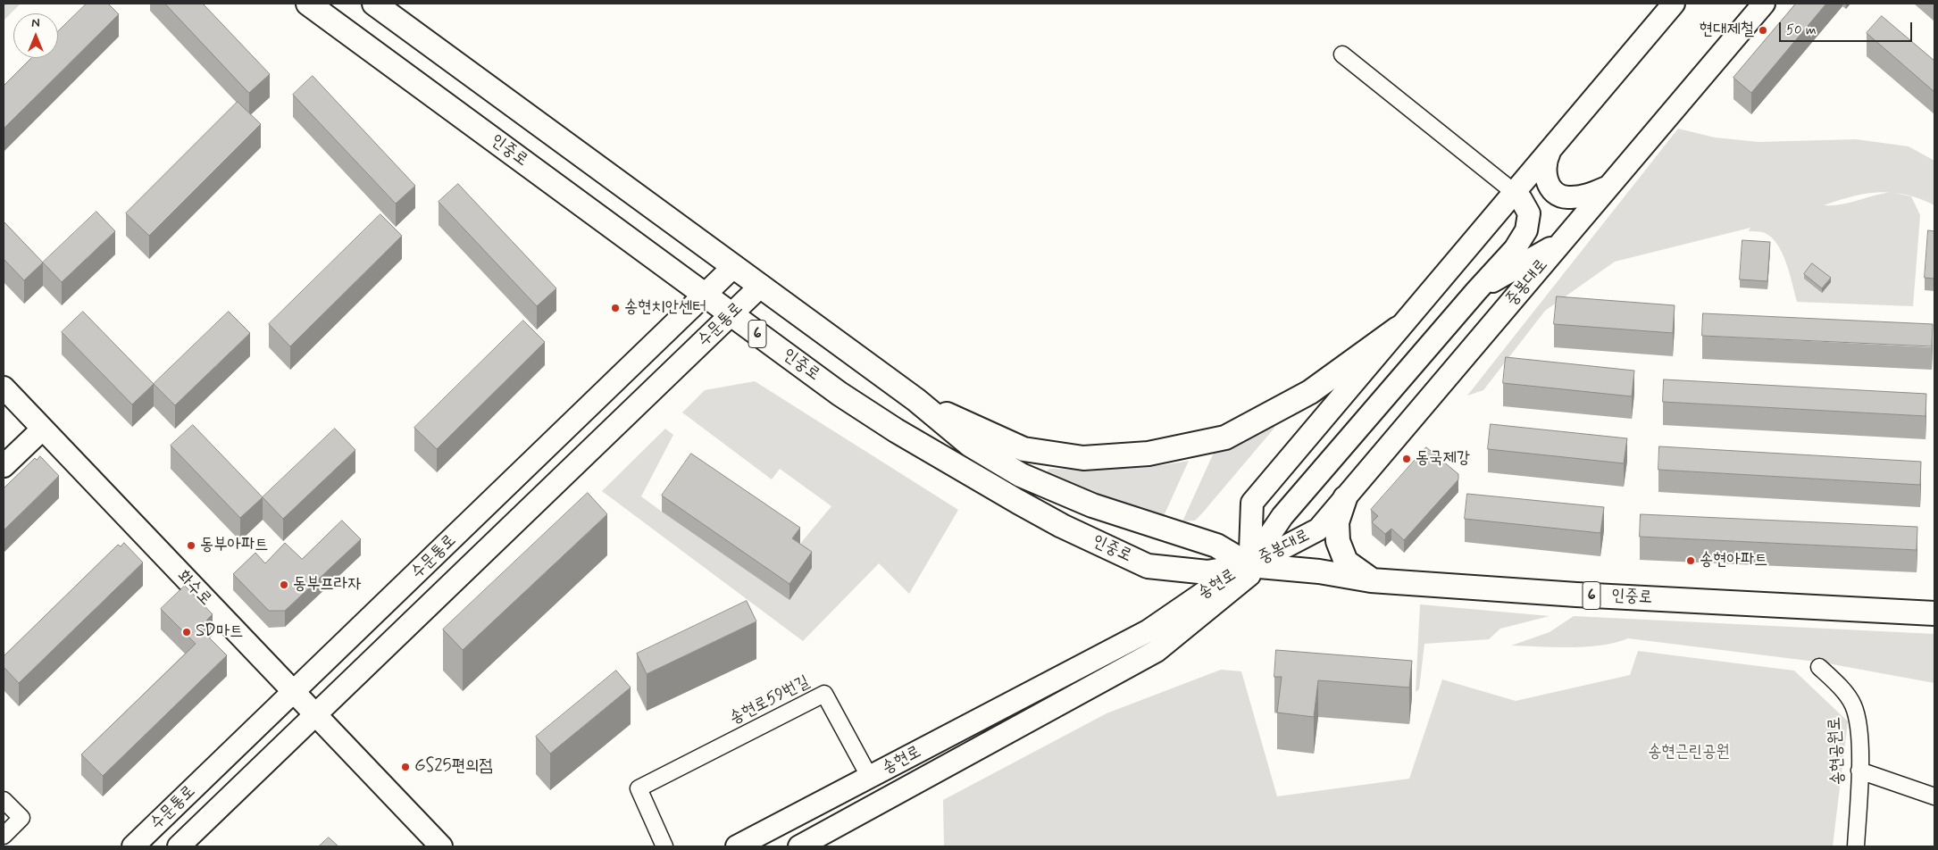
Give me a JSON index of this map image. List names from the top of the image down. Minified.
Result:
{"streets":{"main road":["인중로","6"],"street":["중봉대로","수문통로","송현로","화수로","송현로59번길","송현공원로"]},"crossings":[["인중로","중봉대로"],["인중로","수문통로"],["인중로","송현로"],["중봉대로","송현로"],["수문통로","화수로"],["송현로","송현로59번길"]],"parks":["송현근린공원"],"places":["현대제철","송현치안센터","동국제강","동부아파트","송현아파트","동부프라자","SD마트","GS25편의점"],"scale_bar":"50 m","north":"top"}
